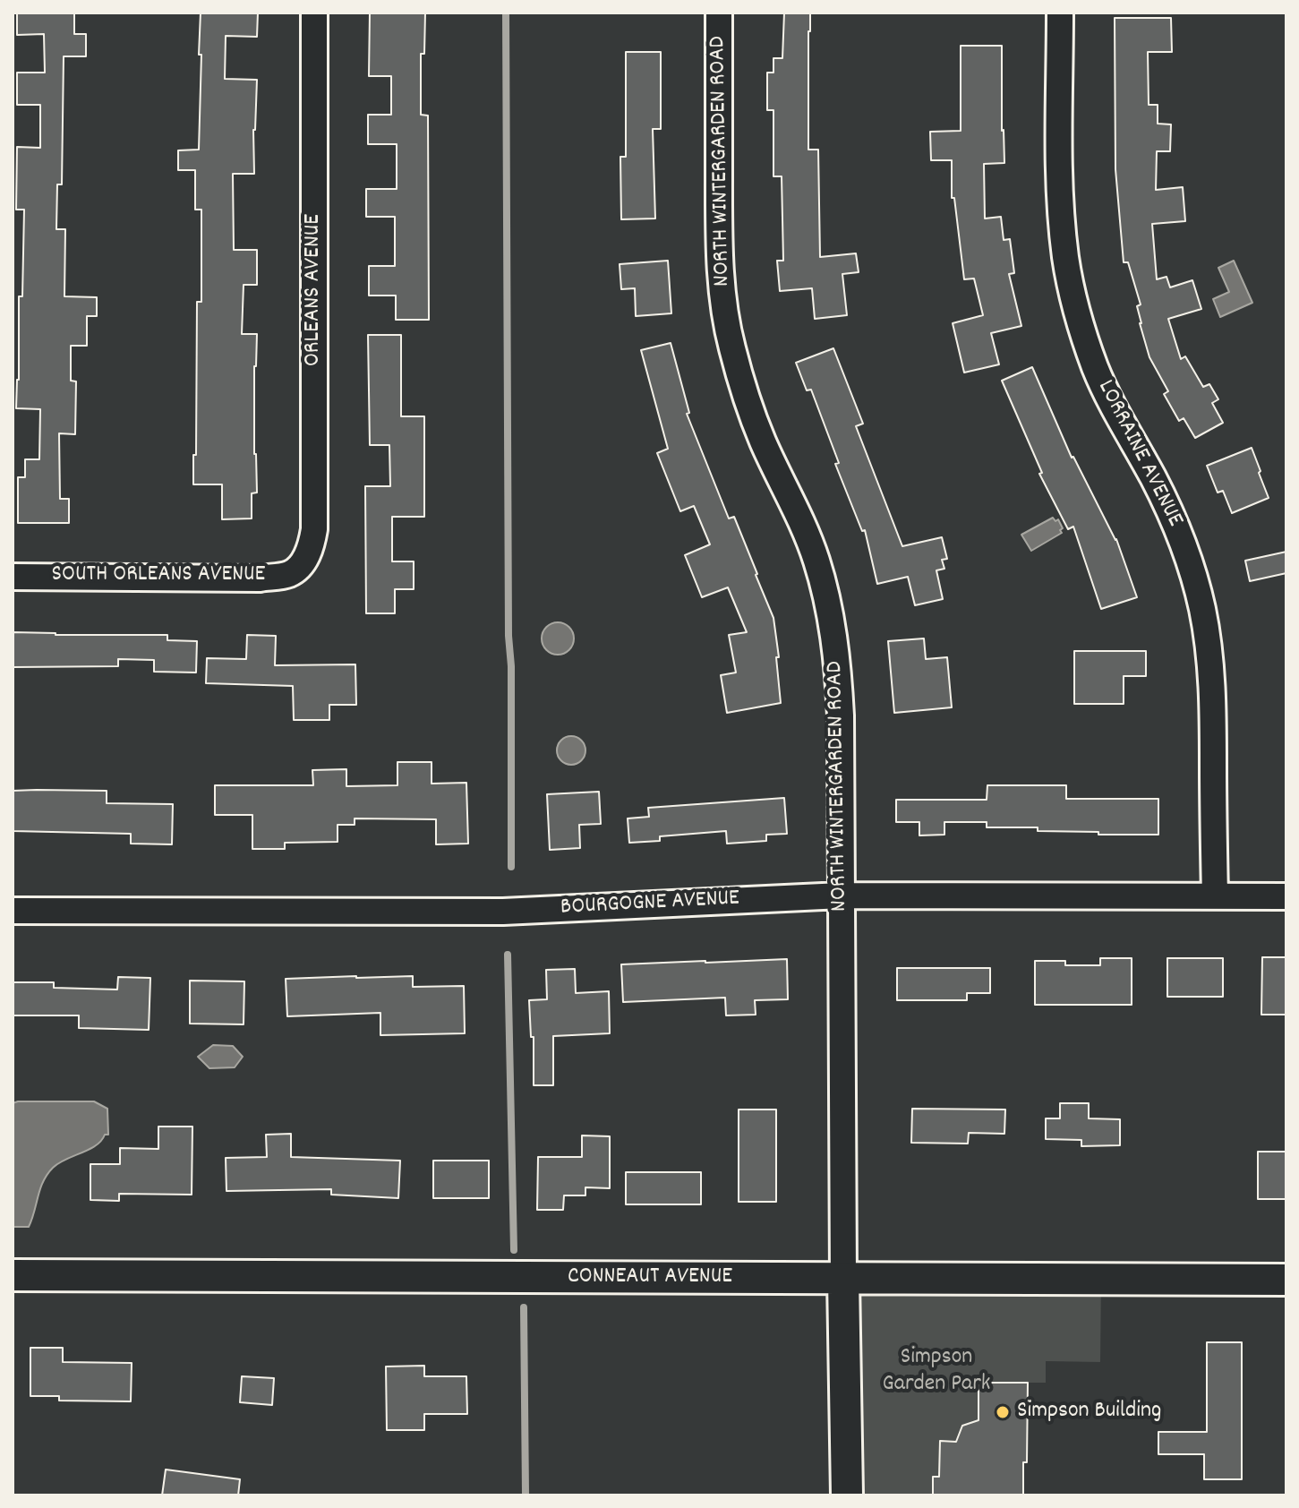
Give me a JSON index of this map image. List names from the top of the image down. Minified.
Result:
{"streets":{"street":["NORTH WINTERGARDEN ROAD","ORLEANS AVENUE","LORRAINE AVENUE","SOUTH ORLEANS AVENUE","BOURGOGNE AVENUE","CONNEAUT AVENUE"]},"crossings":[["NORTH WINTERGARDEN ROAD","BOURGOGNE AVENUE"],["NORTH WINTERGARDEN ROAD","CONNEAUT AVENUE"],["ORLEANS AVENUE","SOUTH ORLEANS AVENUE"],["LORRAINE AVENUE","BOURGOGNE AVENUE"]],"parks":["Simpson Garden Park"],"places":["Simpson Building"]}
